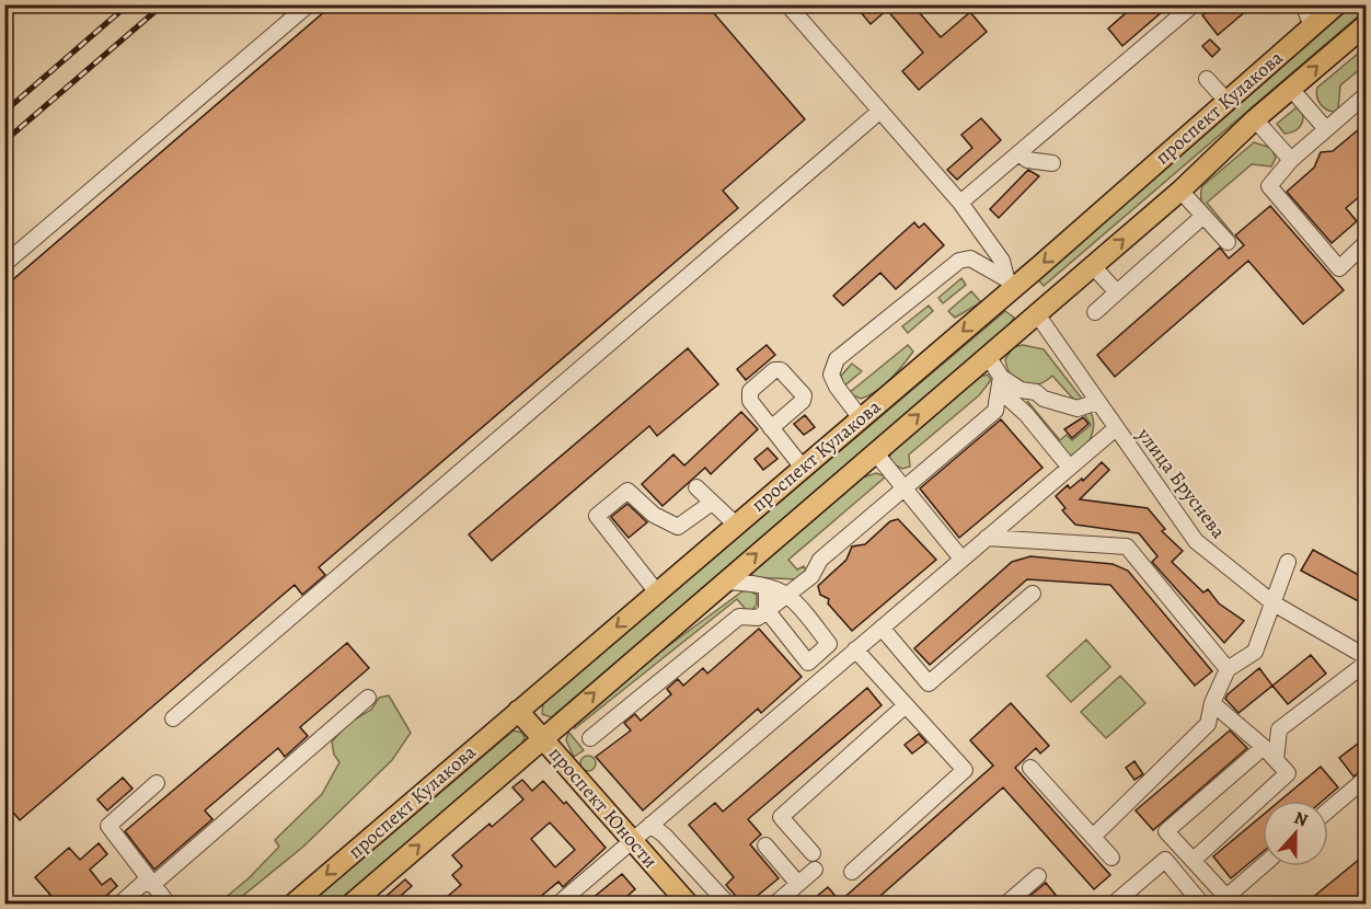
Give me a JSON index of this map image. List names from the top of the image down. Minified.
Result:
{"streets":{"main road":["проспект Кулакова","проспект Юности"],"street":["улица Бруснева"]},"crossings":[["проспект Кулакова","улица Бруснева"],["проспект Кулакова","проспект Юности"]],"north":"top"}
